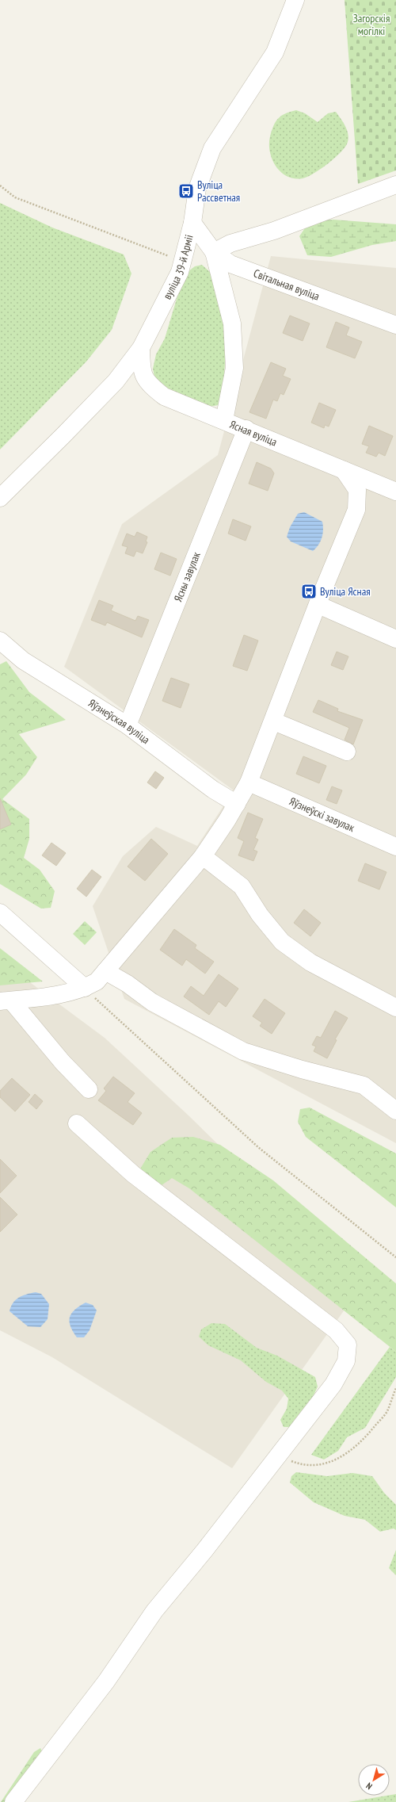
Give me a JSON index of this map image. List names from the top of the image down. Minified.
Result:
{"streets":{"street":["вуліца 39-й Арміі","Світальная вуліца","Ясная вуліца","Ясны завулак","Яўзнеўская вуліца","Яўзнеўскі завулак"]},"crossings":[["вуліца 39-й Арміі","Світальная вуліца"],["вуліца 39-й Арміі","Ясная вуліца"],["Ясная вуліца","Ясны завулак"],["Ясны завулак","Яўзнеўская вуліца"]],"parks":["Загорскія могілкі"],"places":{"bus stop":["Вуліца Рассветная","Вуліца Ясная"]},"north":"bottom left"}
